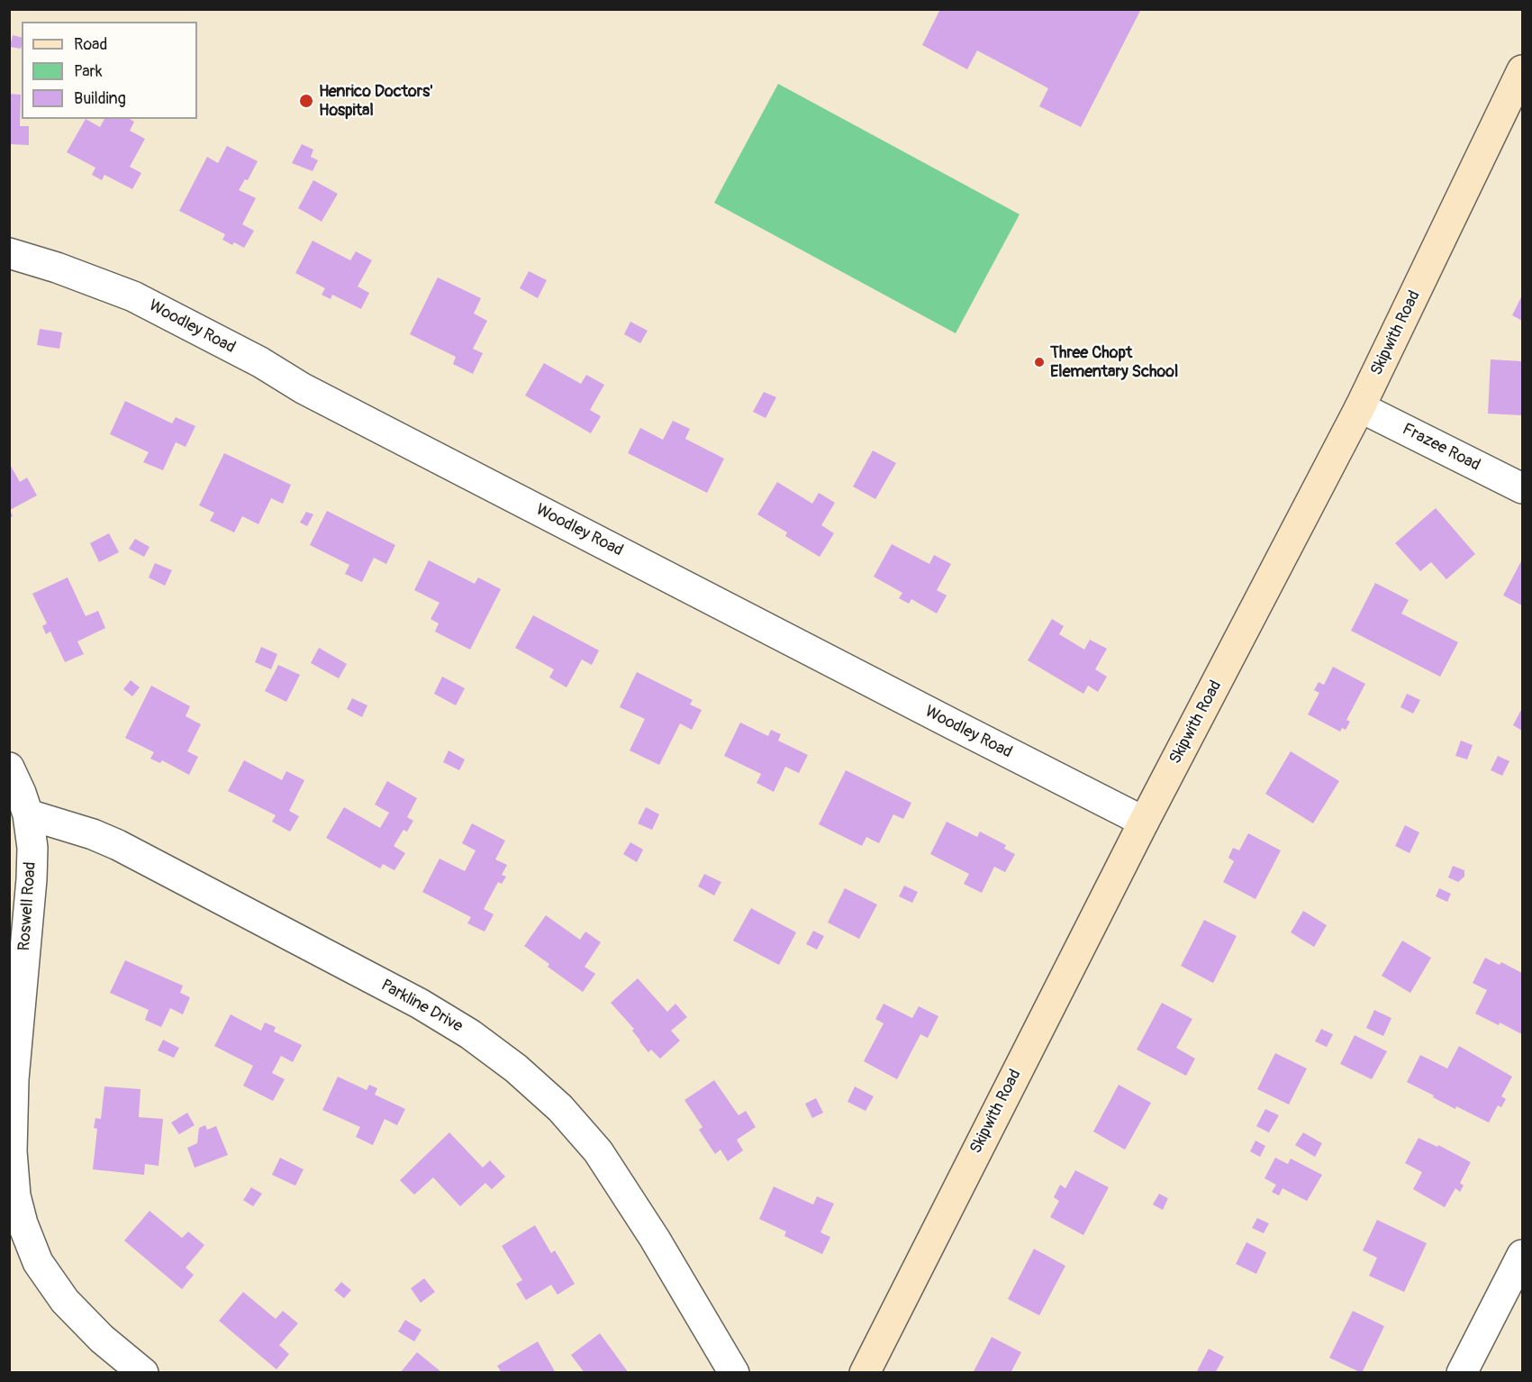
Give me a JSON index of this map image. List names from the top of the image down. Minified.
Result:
{"streets":{"main road":["Skipwith Road"],"street":["Woodley Road","Frazee Road","Roswell Road","Parkline Drive"]},"crossings":[["Woodley Road","Skipwith Road"],["Skipwith Road","Frazee Road"],["Roswell Road","Parkline Drive"]],"places":["Henrico Doctors' Hospital","Three Chopt Elementary School"],"legend":["Road","Park","Building"]}
